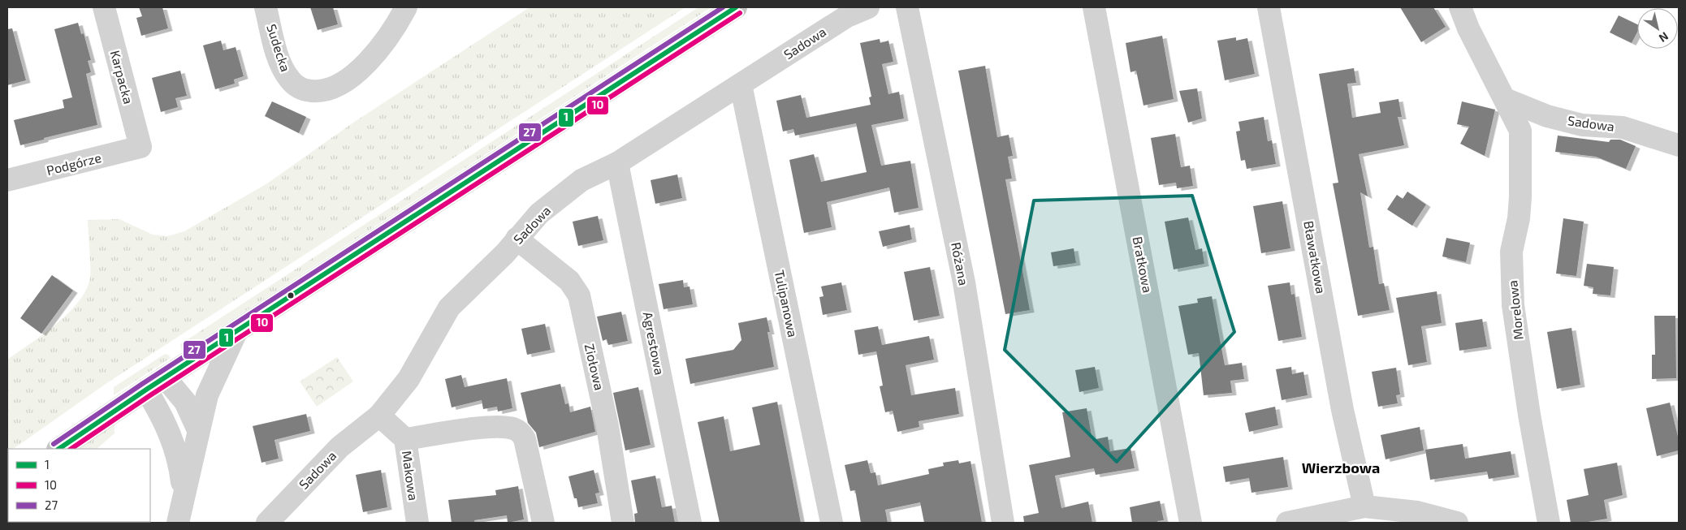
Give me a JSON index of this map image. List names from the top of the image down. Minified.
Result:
{"streets":{"street":["Sadowa","Sudecka","Karpacka","Podgórze","Bławatkowa","Różana","Bratkowa","Tulipanowa","Morelowa","Agrestowa","Ziołowa","Makowa"]},"crossings":[["Sadowa","Tulipanowa"],["Sadowa","Morelowa"],["Sadowa","Agrestowa"],["Sadowa","Ziołowa"],["Sadowa","Makowa"],["Karpacka","Podgórze"]],"districts":["Wierzbowa"],"lines":["transit line 1","transit line 27","transit line 10"],"legend":["1","10","27"],"north":"bottom right"}
